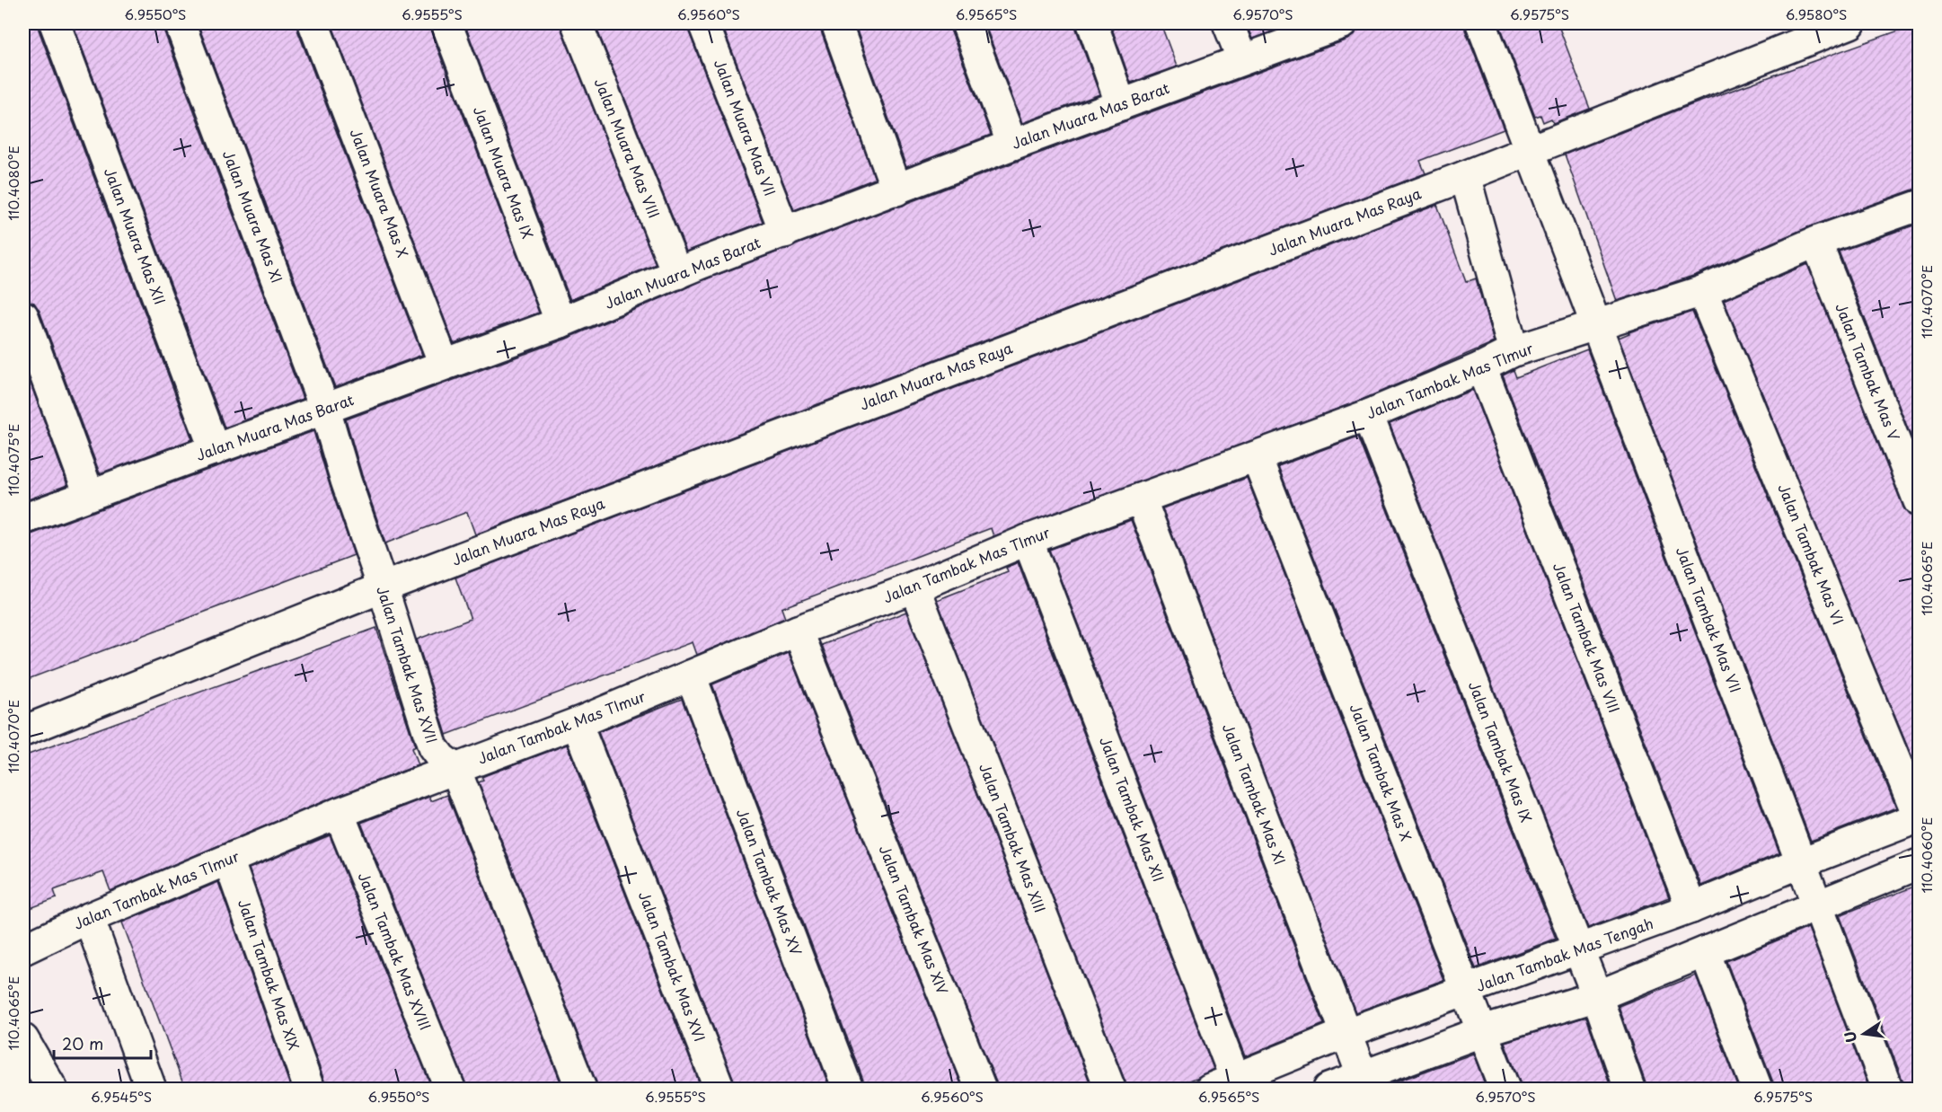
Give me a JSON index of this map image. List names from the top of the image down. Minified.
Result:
{"streets":{"street":["Jalan Muara Mas Barat","Jalan Muara Mas VII","Jalan Muara Mas VIII","Jalan Muara Mas IX","Jalan Muara Mas X","Jalan Muara Mas XI","Jalan Muara Mas Raya","Jalan Muara Mas XII","Jalan Tambak Mas V","Jalan Tambak Mas TImur","Jalan Tambak Mas VI","Jalan Tambak Mas VII","Jalan Tambak Mas VIII","Jalan Tambak Mas XVII","Jalan Tambak Mas IX","Jalan Tambak Mas X","Jalan Tambak Mas XI","Jalan Tambak Mas XII","Jalan Tambak Mas XIII","Jalan Tambak Mas XV","Jalan Tambak Mas XIV","Jalan Tambak Mas XVIII","Jalan Tambak Mas Tengah","Jalan Tambak Mas XVI","Jalan Tambak Mas XIX"]},"crossings":[["Jalan Muara Mas Barat","Jalan Muara Mas VII"],["Jalan Muara Mas Barat","Jalan Muara Mas VIII"],["Jalan Muara Mas Barat","Jalan Muara Mas IX"],["Jalan Muara Mas Barat","Jalan Muara Mas X"],["Jalan Muara Mas Barat","Jalan Muara Mas XI"],["Jalan Muara Mas Barat","Jalan Muara Mas XII"],["Jalan Muara Mas Barat","Jalan Tambak Mas XVII"],["Jalan Muara Mas XI","Jalan Tambak Mas XVII"],["Jalan Muara Mas Raya","Jalan Tambak Mas VII"],["Jalan Muara Mas Raya","Jalan Tambak Mas XVII"],["Jalan Tambak Mas V","Jalan Tambak Mas TImur"],["Jalan Tambak Mas TImur","Jalan Tambak Mas VI"],["Jalan Tambak Mas TImur","Jalan Tambak Mas VII"],["Jalan Tambak Mas TImur","Jalan Tambak Mas VIII"],["Jalan Tambak Mas TImur","Jalan Tambak Mas XVII"],["Jalan Tambak Mas TImur","Jalan Tambak Mas IX"],["Jalan Tambak Mas TImur","Jalan Tambak Mas X"],["Jalan Tambak Mas TImur","Jalan Tambak Mas XI"],["Jalan Tambak Mas TImur","Jalan Tambak Mas XII"],["Jalan Tambak Mas TImur","Jalan Tambak Mas XIII"],["Jalan Tambak Mas TImur","Jalan Tambak Mas XV"],["Jalan Tambak Mas TImur","Jalan Tambak Mas XIV"],["Jalan Tambak Mas TImur","Jalan Tambak Mas XVIII"],["Jalan Tambak Mas TImur","Jalan Tambak Mas XVI"],["Jalan Tambak Mas TImur","Jalan Tambak Mas XIX"],["Jalan Tambak Mas VI","Jalan Tambak Mas Tengah"],["Jalan Tambak Mas VII","Jalan Tambak Mas Tengah"],["Jalan Tambak Mas VIII","Jalan Tambak Mas Tengah"],["Jalan Tambak Mas IX","Jalan Tambak Mas Tengah"],["Jalan Tambak Mas X","Jalan Tambak Mas Tengah"],["Jalan Tambak Mas XI","Jalan Tambak Mas Tengah"],["Jalan Tambak Mas XII","Jalan Tambak Mas Tengah"]],"scale_bar":"20 m","north":"left","coordinates":["6.9550°S","6.9555°S","6.9560°S","6.9565°S","6.9570°S","6.9575°S","6.9580°S","110.4080°E","110.4070°E","110.4075°E","110.4065°E","110.4060°E","6.9545°S"]}
